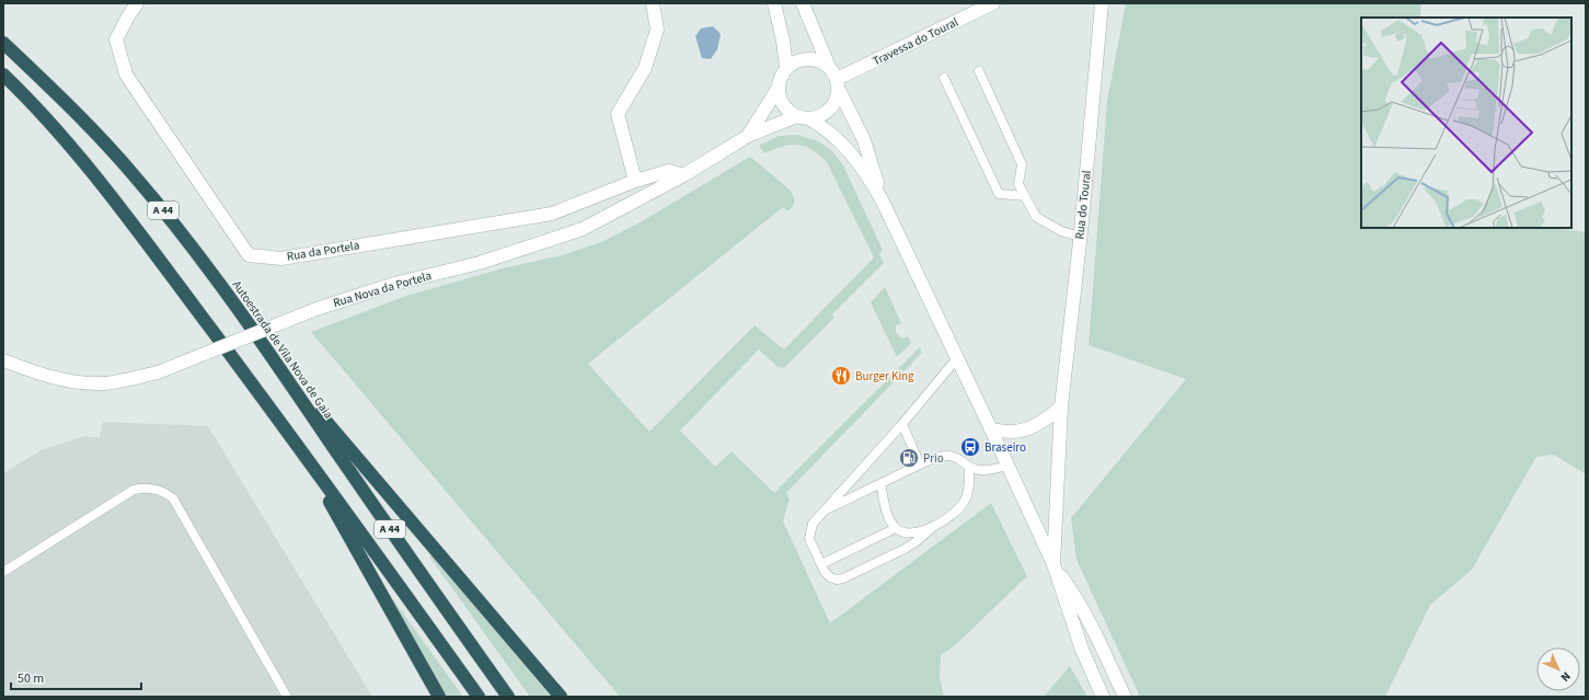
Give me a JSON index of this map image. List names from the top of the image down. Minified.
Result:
{"streets":{"highway":["A 44","Autoestrada de Vila Nova de Gaia"],"main road":["Travessa do Toural","Rua do Toural","Rua da Portela","Rua Nova da Portela"]},"crossings":[["Travessa do Toural","Rua Nova da Portela"],["Rua da Portela","Rua Nova da Portela"]],"places":{"restaurant":["Burger King"],"bus stop":["Braseiro"],"fuel station":["Prio"]},"scale_bar":"50 m","north":"bottom right"}
